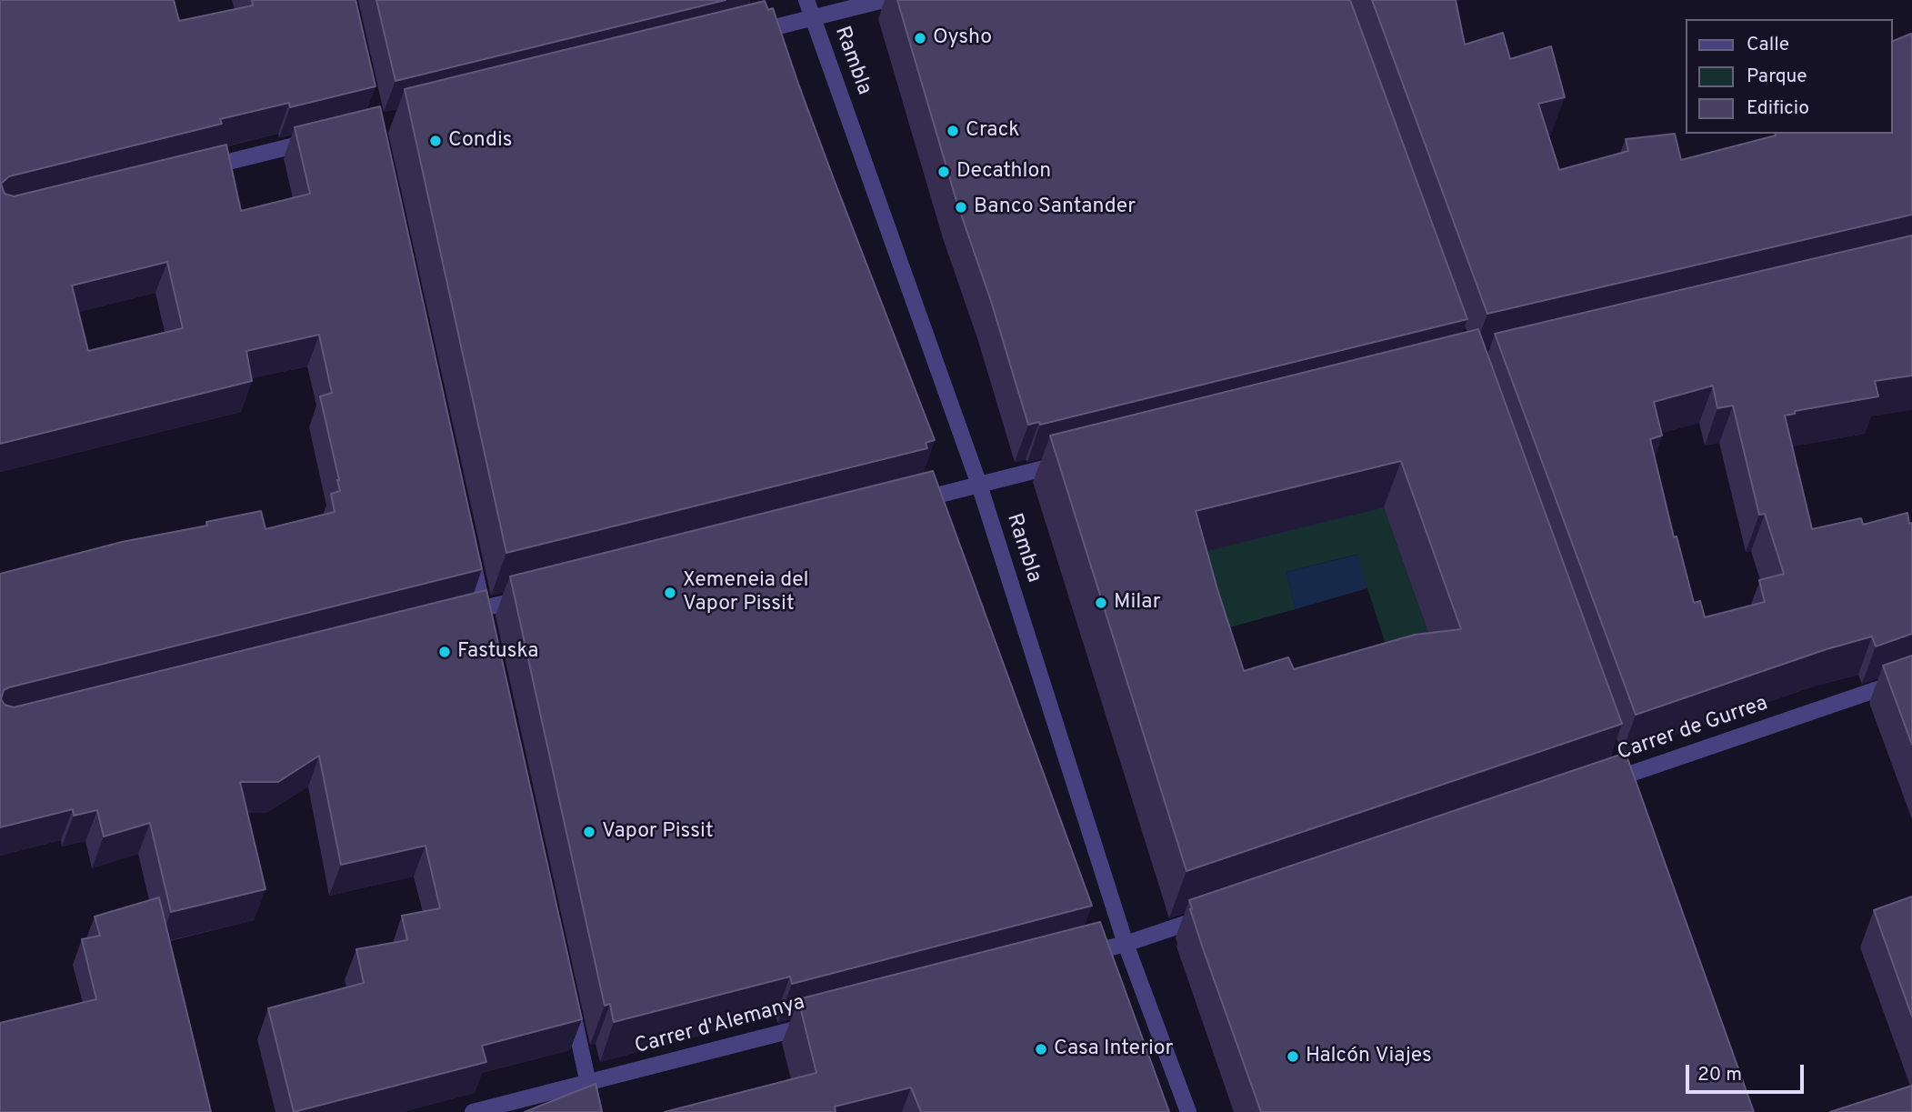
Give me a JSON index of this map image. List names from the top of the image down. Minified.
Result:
{"streets":{"street":["Rambla","Carrer de Gurrea","Carrer d'Alemanya"]},"places":["Oysho","Crack","Condis","Decathlon","Banco Santander","Xemeneia del Vapor Pissit","Milar","Fastuska","Vapor Pissit","Casa Interior","Halcón Viajes"],"legend":["Calle","Parque","Edificio"],"scale_bar":"20 m"}
